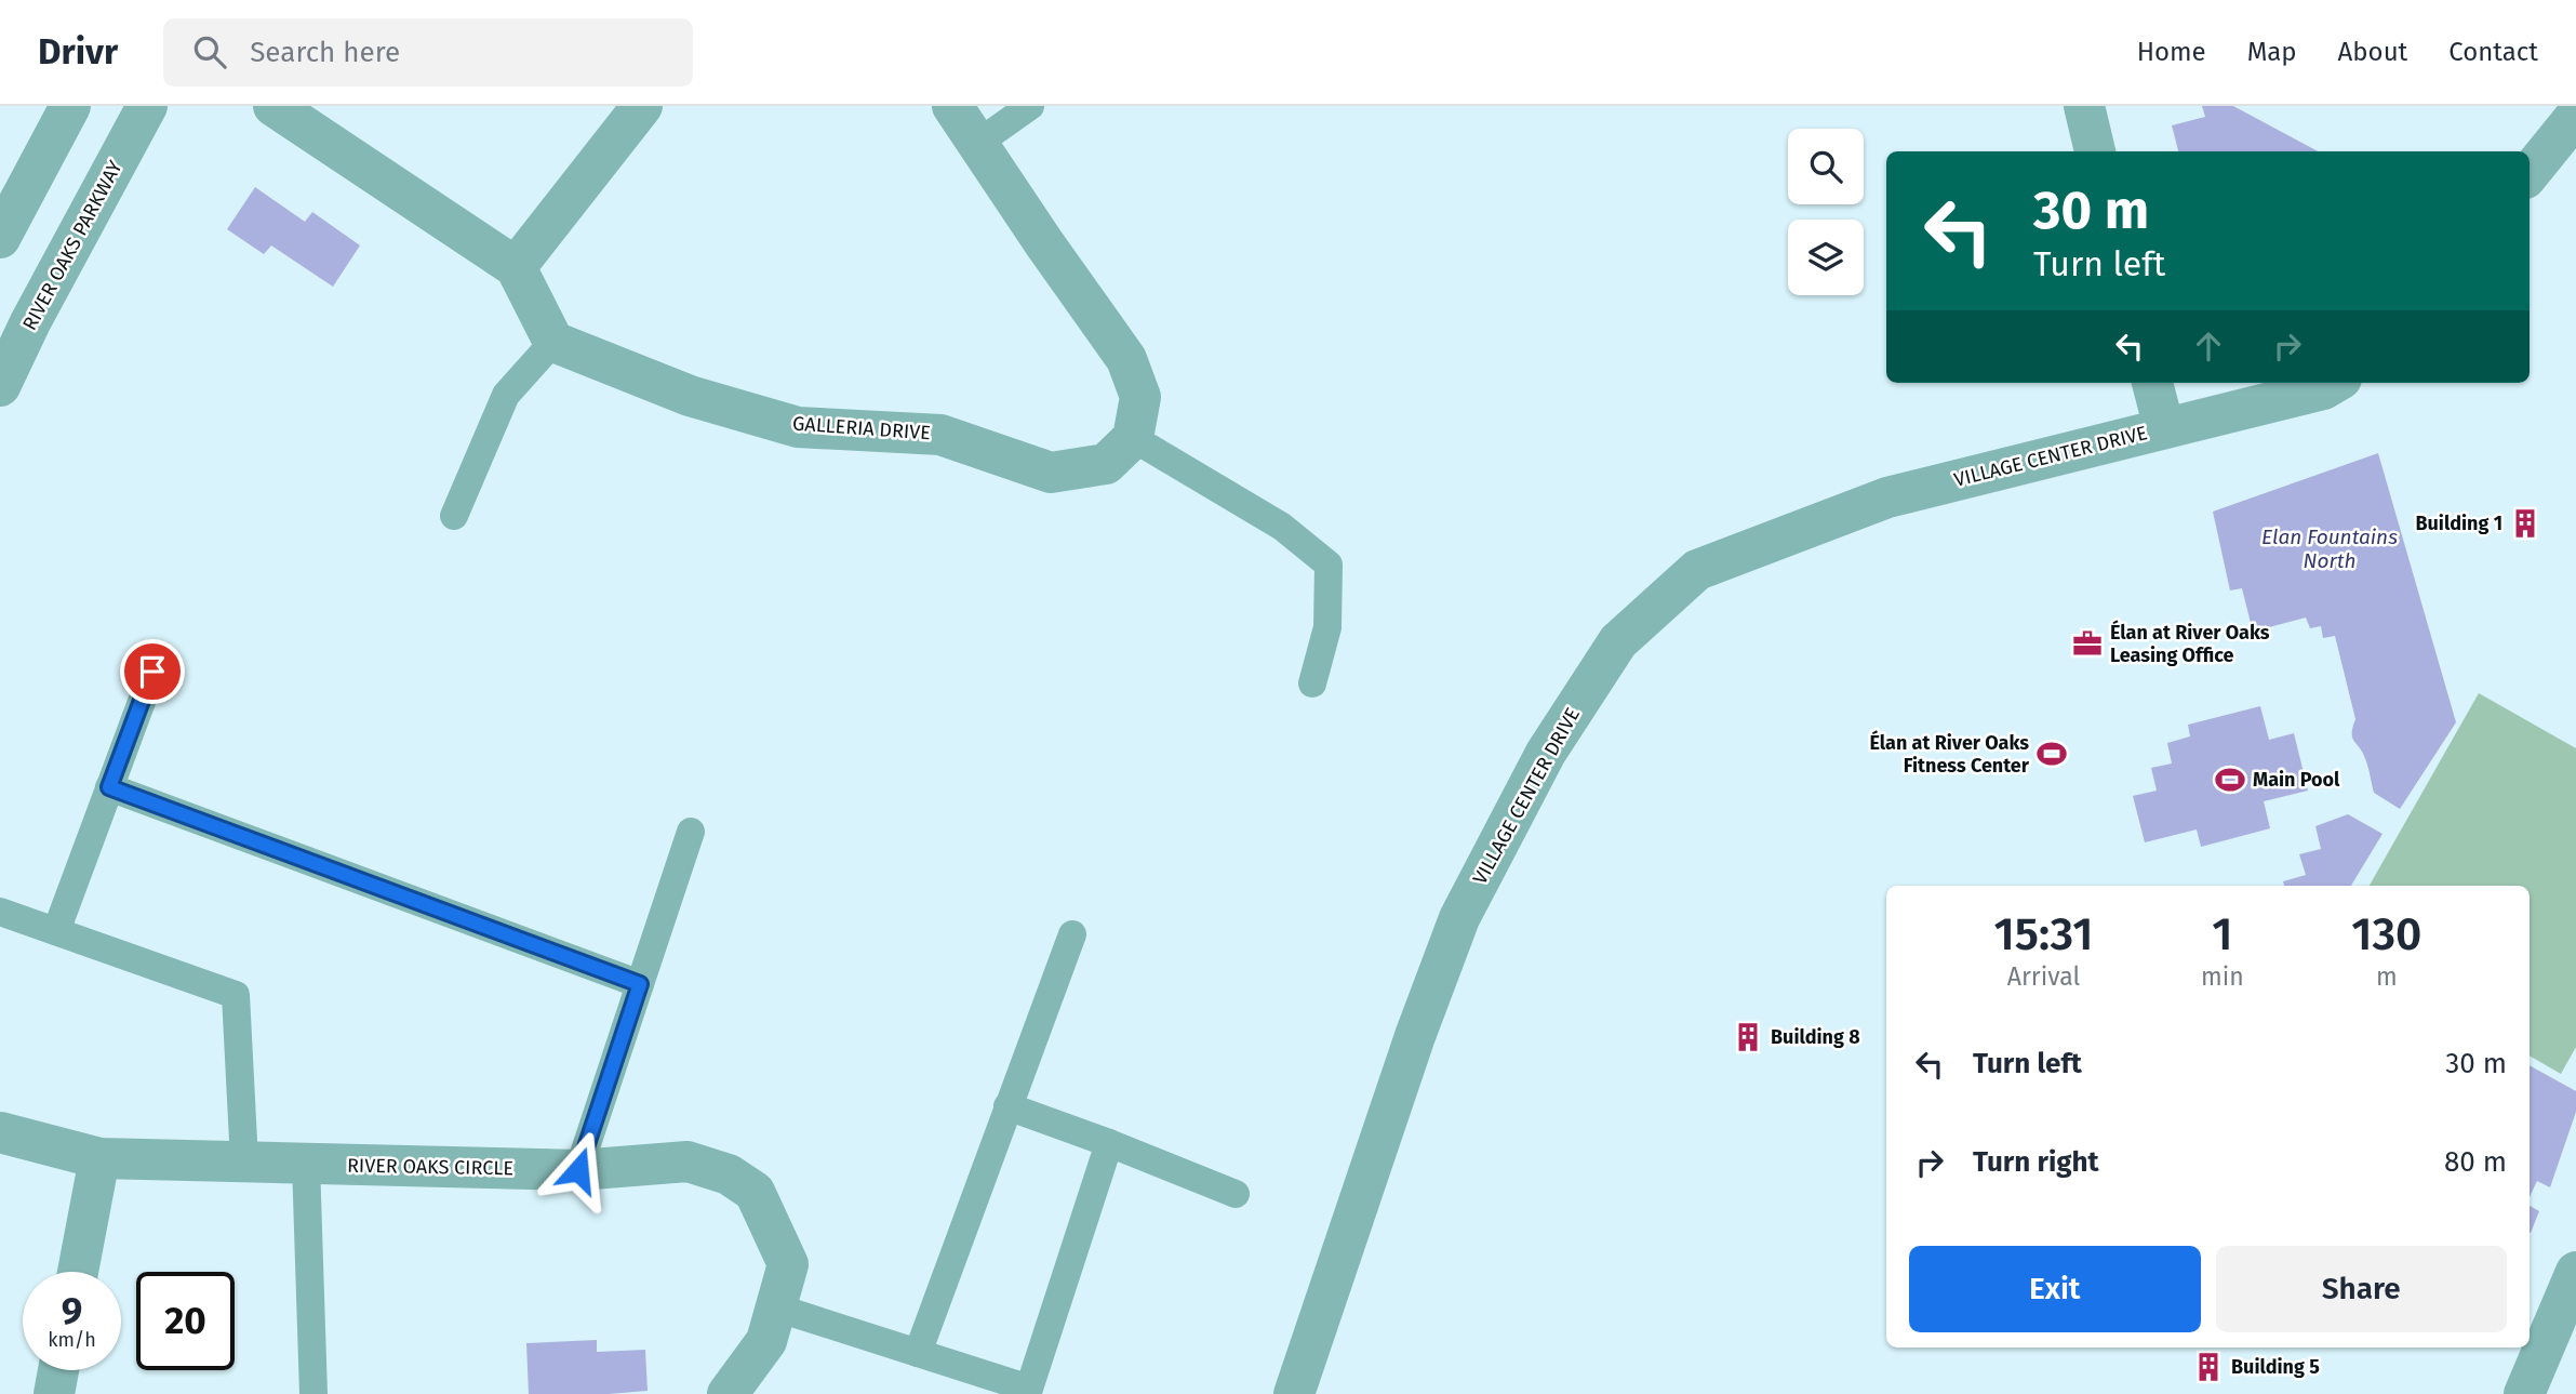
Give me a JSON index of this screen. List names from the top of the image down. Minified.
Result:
{"streets":{"street":["RIVER OAKS PARKWAY","GALLERIA DRIVE","VILLAGE CENTER DRIVE","RIVER OAKS CIRCLE"]},"water":["Elan Fountains North"],"places":{"building":["Building 1","Building 8","Building 5"],"office":["Élan at River Oaks Leasing Office"],"sports":["Élan at River Oaks Fitness Center","Main Pool"]},"page":{"header":"Drivr","search":"Search here","nav":["Home","Map","About","Contact"],"turn":["30 m","Turn left"],"eta":["15:31","Arrival","1","min","130","m"],"list":[{"name":"Turn left","value":"30 m"},{"name":"Turn right","value":"80 m"}],"buttons":["Exit","Share"],"speed":"9 km/h","limit":"20"}}
